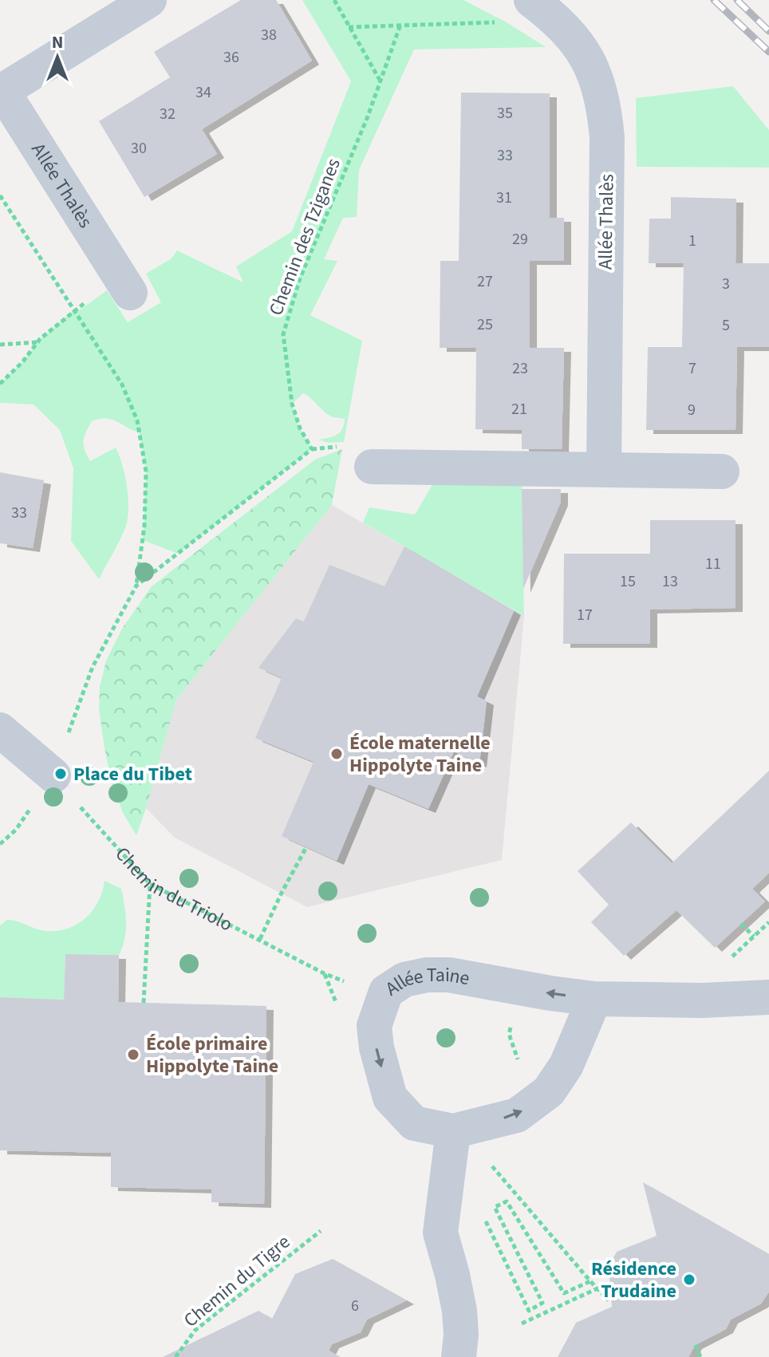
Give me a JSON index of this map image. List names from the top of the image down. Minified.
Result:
{"streets":{"street":["Allée Thalès","Allée Taine"],"path":["Chemin des Tziganes","Chemin du Triolo","Chemin du Tigre"]},"crossings":[["Chemin des Tziganes","Chemin du Triolo"],["Chemin du Triolo","Allée Taine"]],"places":["École maternelle Hippolyte Taine","Place du Tibet","École primaire Hippolyte Taine","Résidence Trudaine"],"house_numbers":["38","36","34","35","32","30","33","31","29","1","27","3","25","5","23","7","21","9","33","11","15","13","17","6"],"north":"top"}
